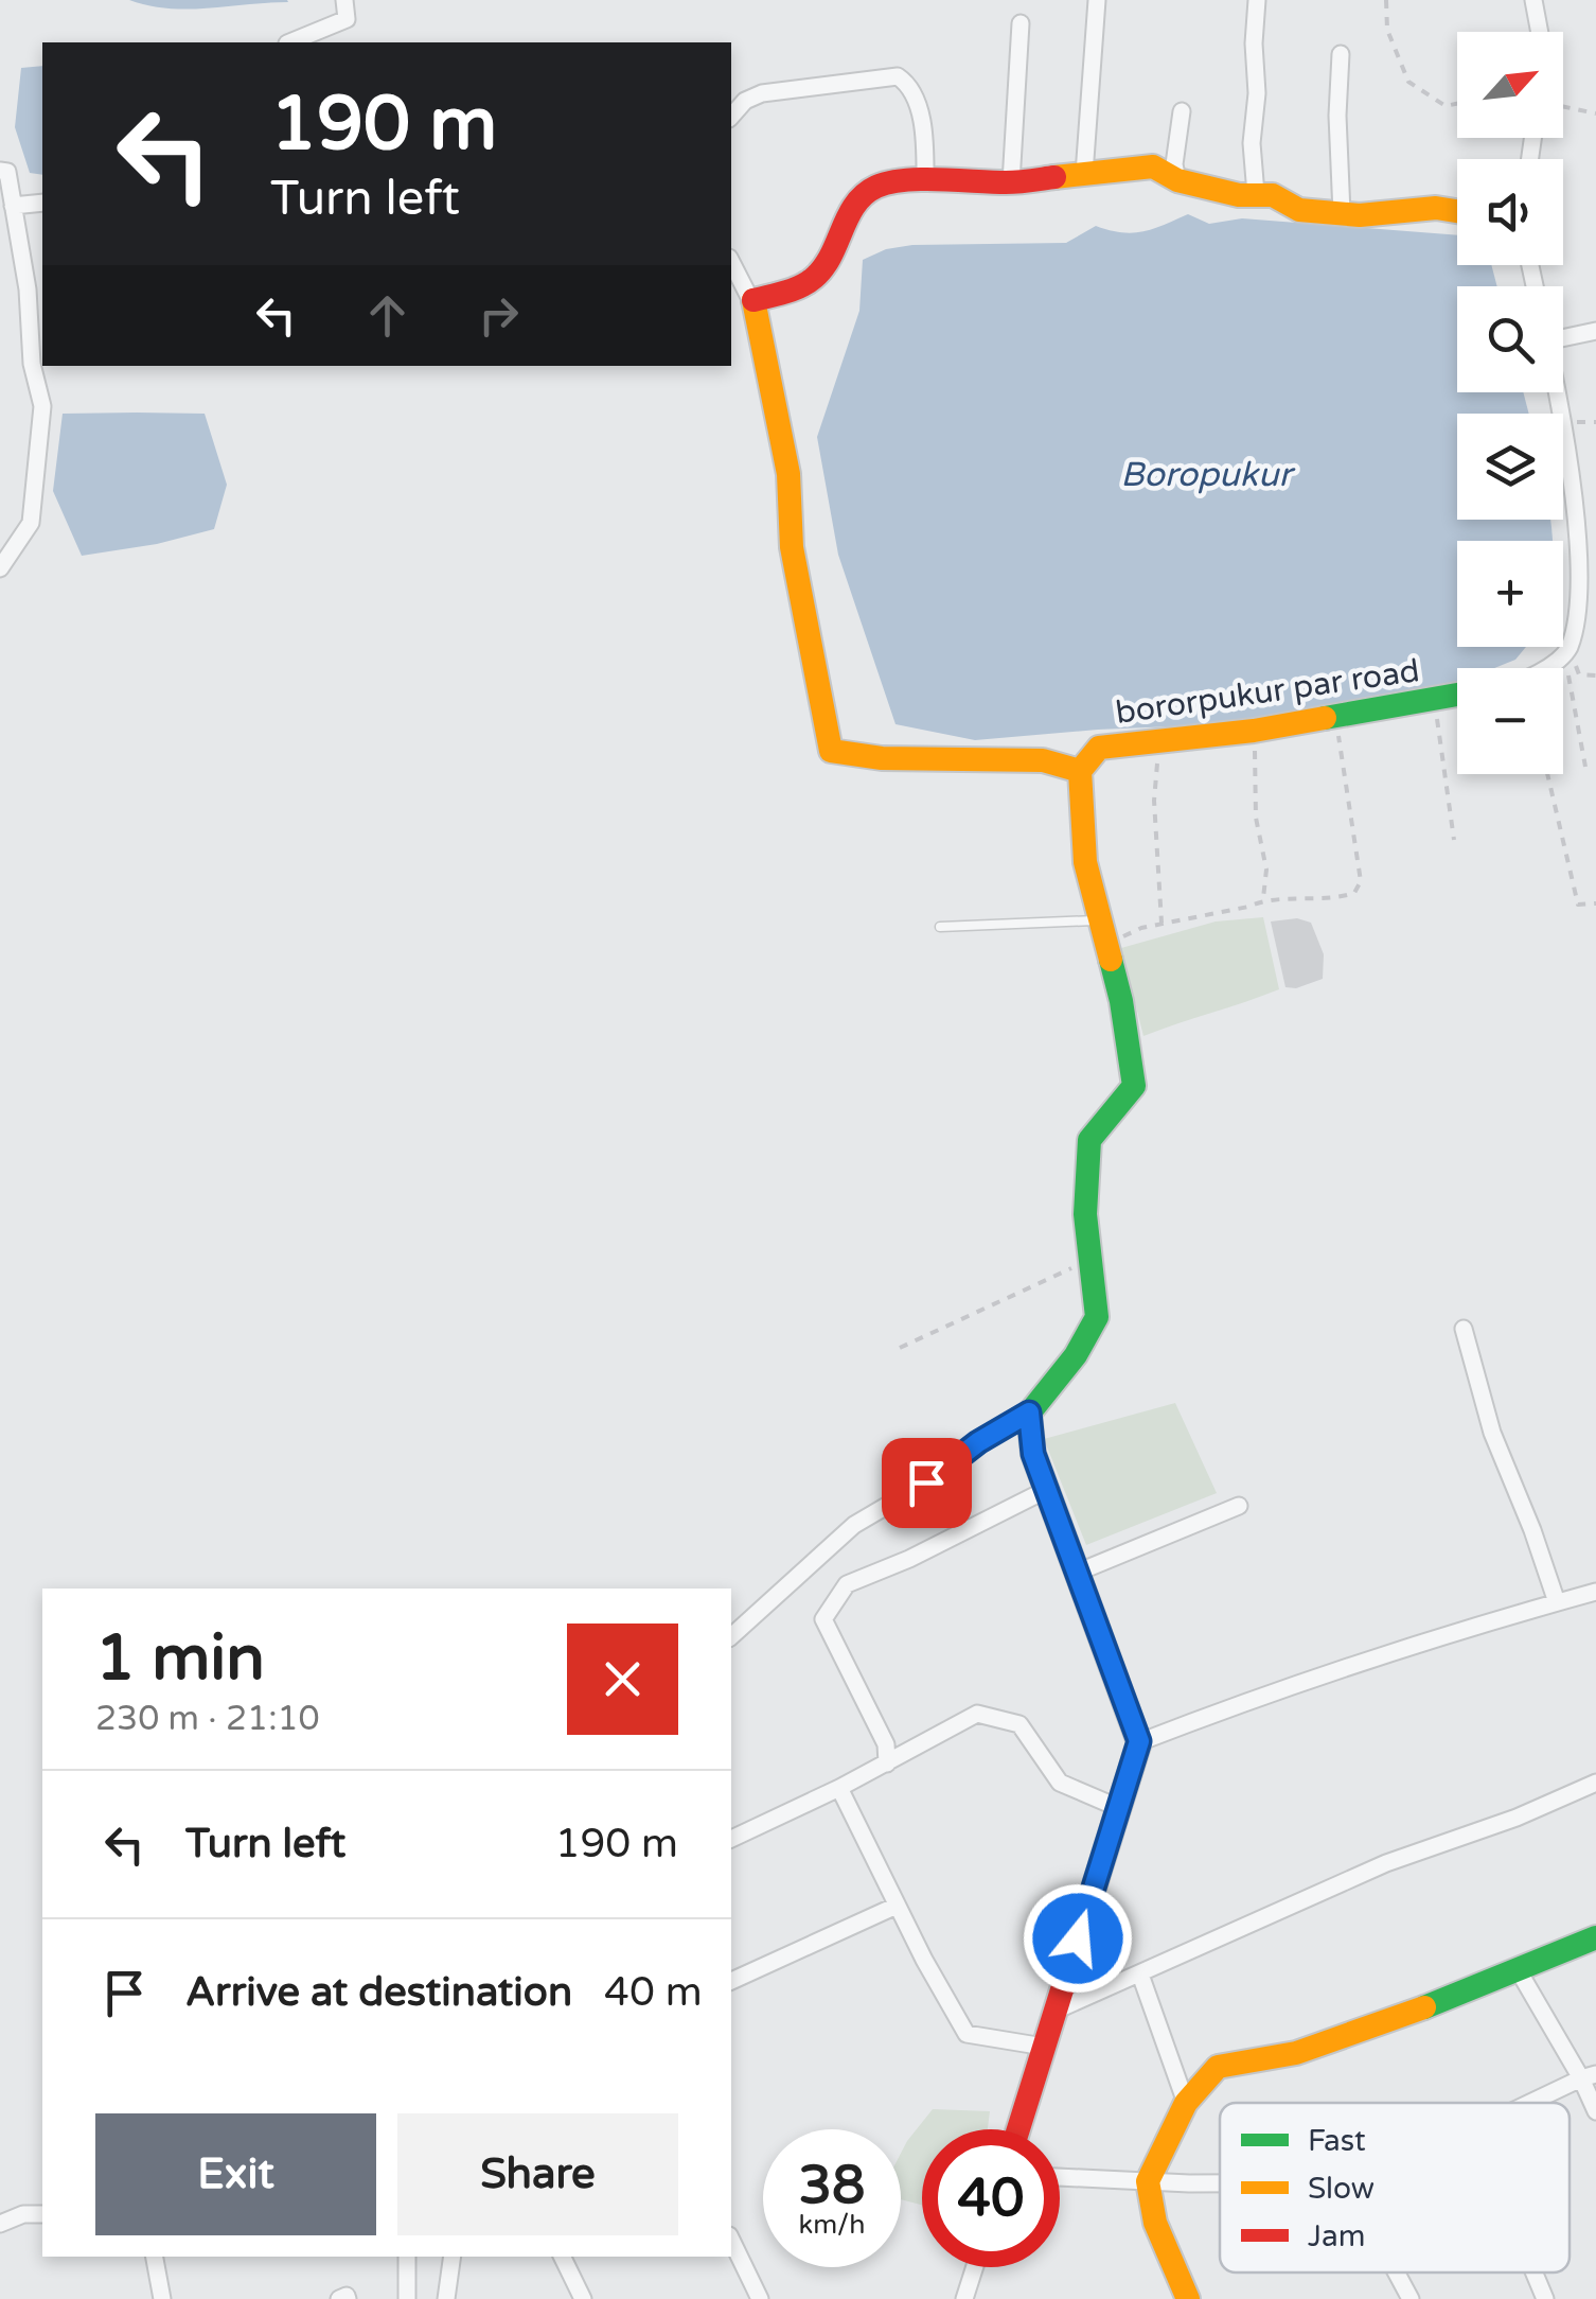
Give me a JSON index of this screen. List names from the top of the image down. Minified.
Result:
{"streets":{"street":["bororpukur par road"]},"water":["Boropukur"],"legend":["Fast","Slow","Jam"],"north":"top right","page":{"map_buttons":["+","−"],"turn":["190 m","Turn left"],"heading":["1 min","230 m · 21:10"],"list":[{"name":"Turn left","value":"190 m"},{"name":"Arrive at destination","value":"40 m"}],"buttons":["Exit","Share"],"speed":"38 km/h","limit":"40"}}
